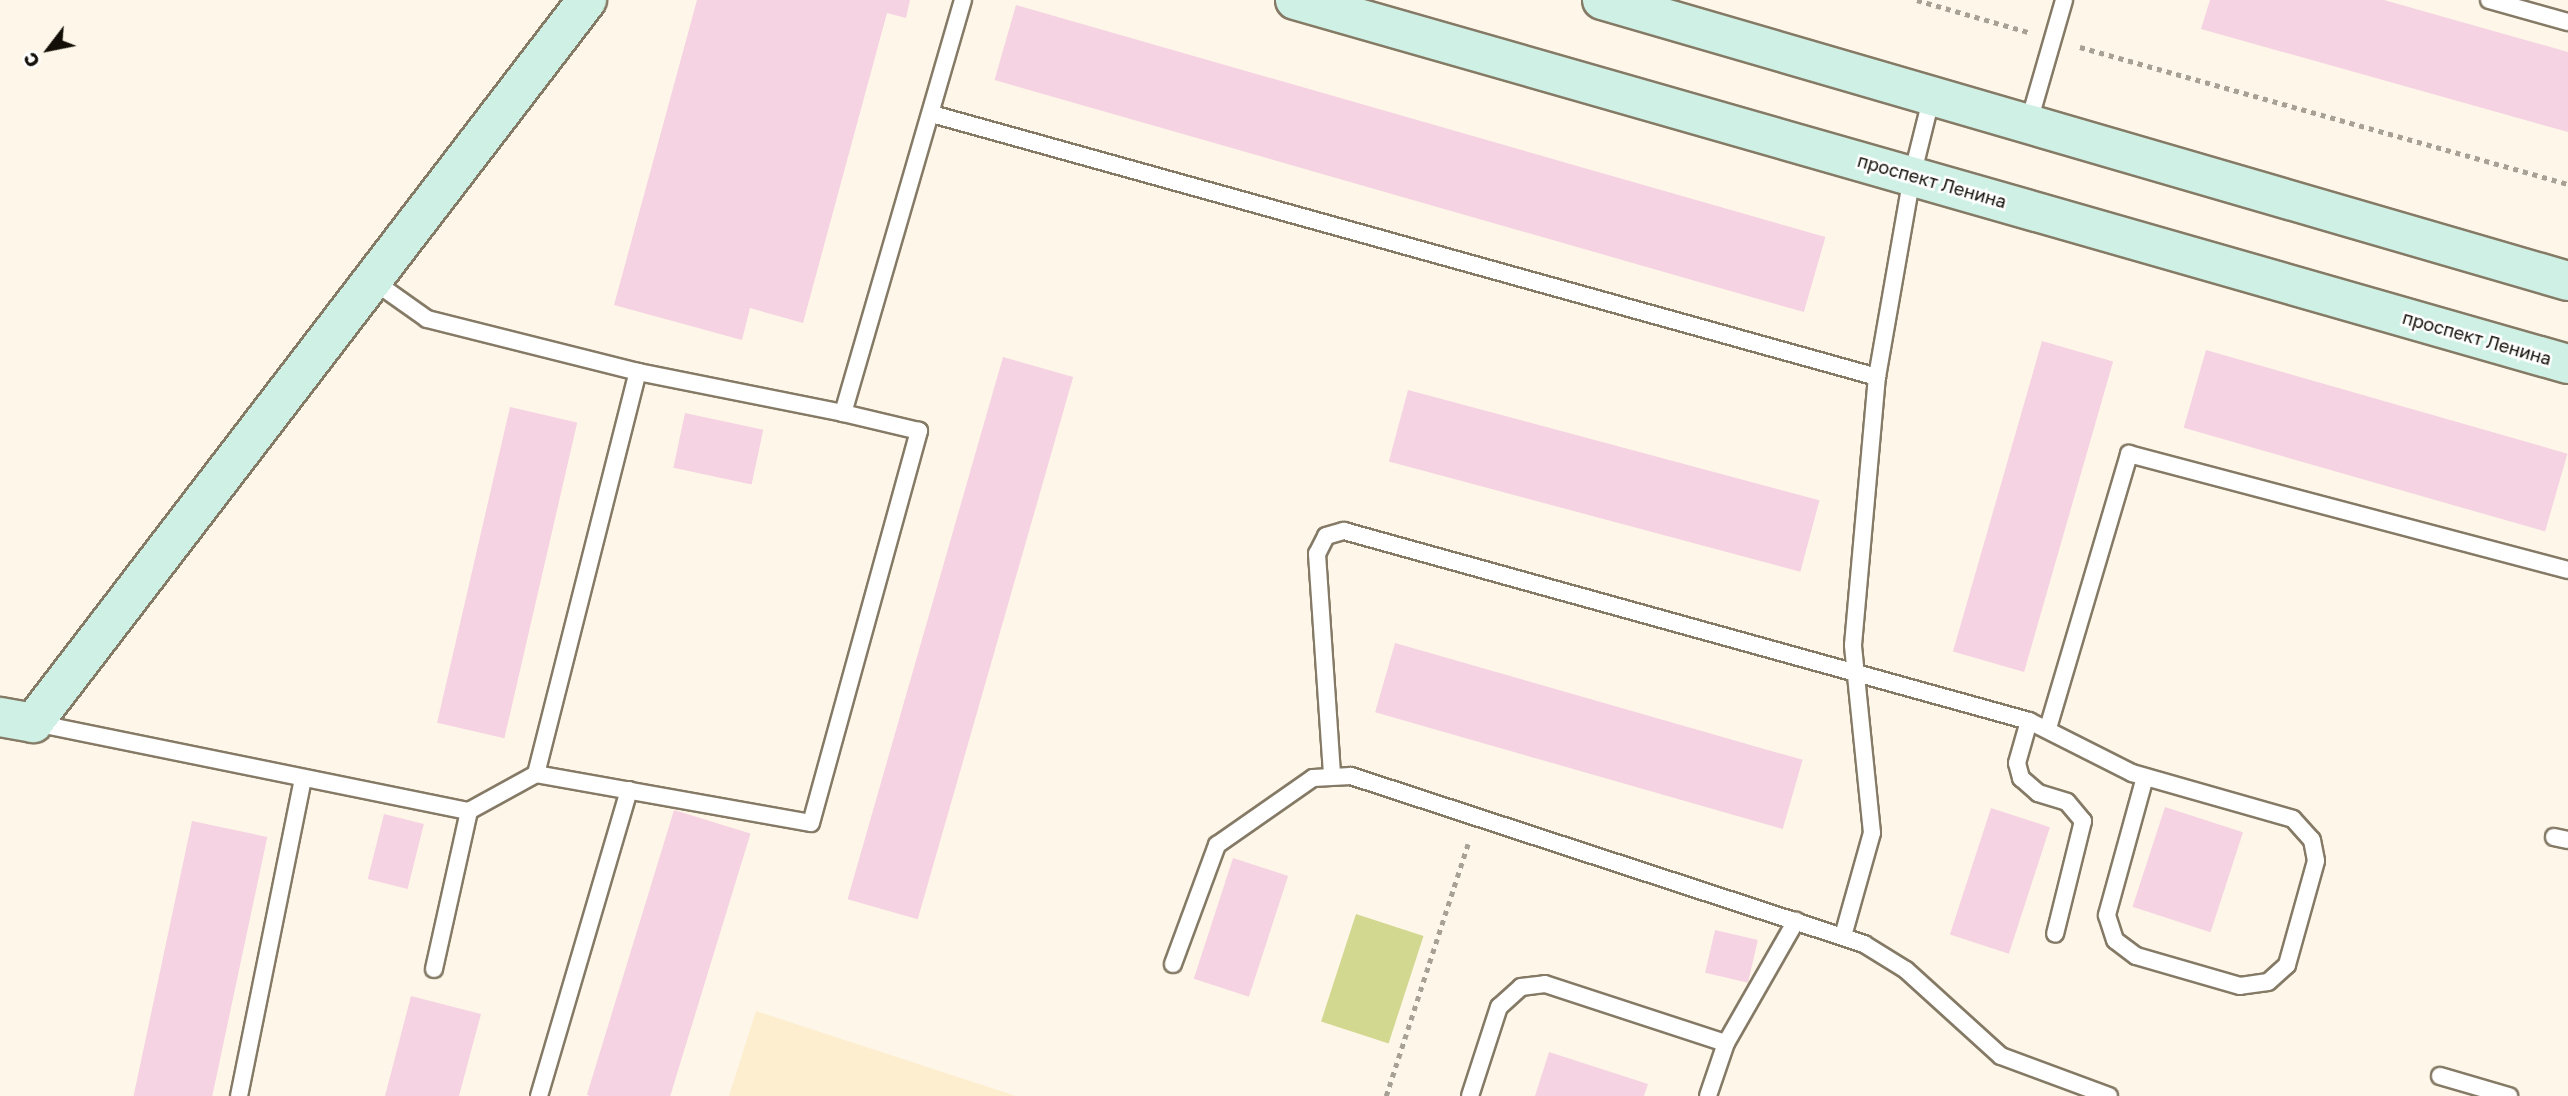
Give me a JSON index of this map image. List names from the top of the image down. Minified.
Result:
{"streets":{"street":["проспект Ленина"]},"north":"bottom left"}
